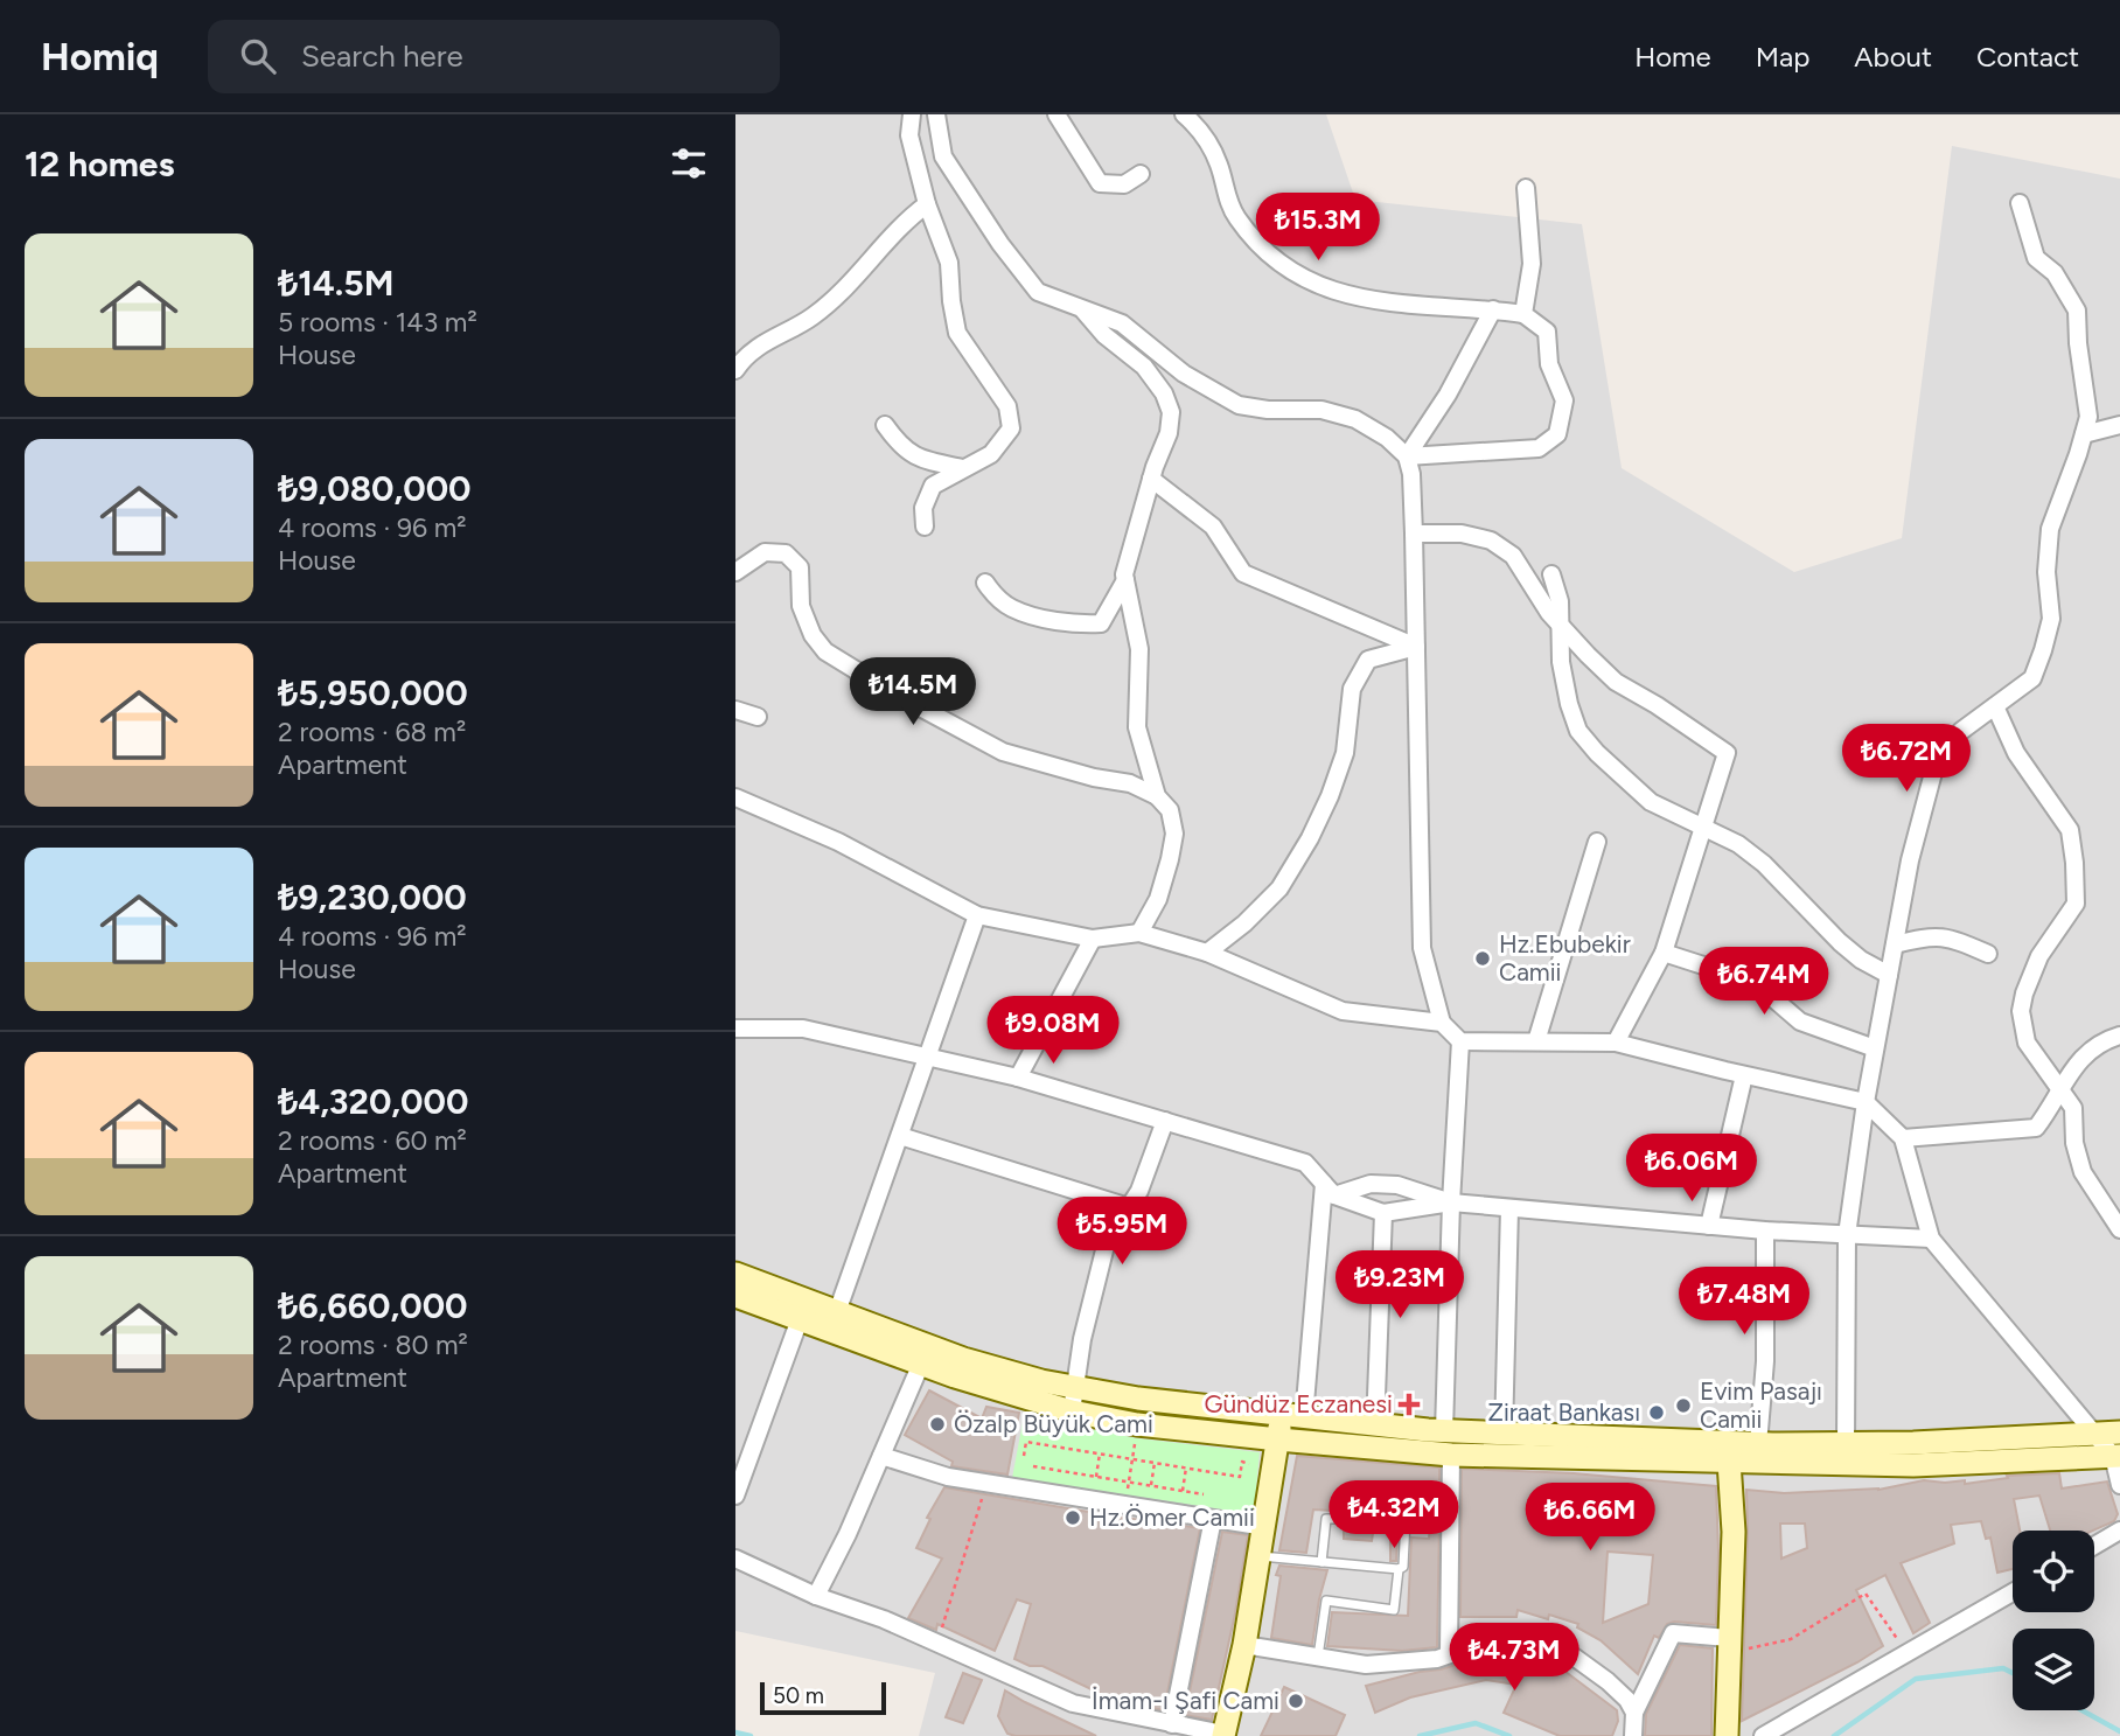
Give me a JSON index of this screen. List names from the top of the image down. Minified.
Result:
{"places":{"other":["Hz.Ebubekir Camii","Evim Pasajı Camii","Ziraat Bankası","Özalp Büyük Cami","Hz.Ömer Camii","İmam-ı Şafi Cami"],"health":["Gündüz Eczanesi"]},"scale_bar":"50 m","page":{"header":"Homiq","search":"Search here","nav":["Home","Map","About","Contact"],"heading":"12 homes","price":["₺15.3M","₺14.5M","₺6.72M","₺6.74M","₺9.08M","₺6.06M","₺5.95M","₺9.23M","₺7.48M","₺4.32M","₺6.66M","₺4.73M"],"list":[{"name":"₺14.5M","note":"5 rooms · 143 m² · House"},{"name":"₺9,080,000","note":"4 rooms · 96 m² · House"},{"name":"₺5,950,000","note":"2 rooms · 68 m² · Apartment"},{"name":"₺9,230,000","note":"4 rooms · 96 m² · House"},{"name":"₺4,320,000","note":"2 rooms · 60 m² · Apartment"},{"name":"₺6,660,000","note":"2 rooms · 80 m² · Apartment"}],"scale":"50 m"}}
